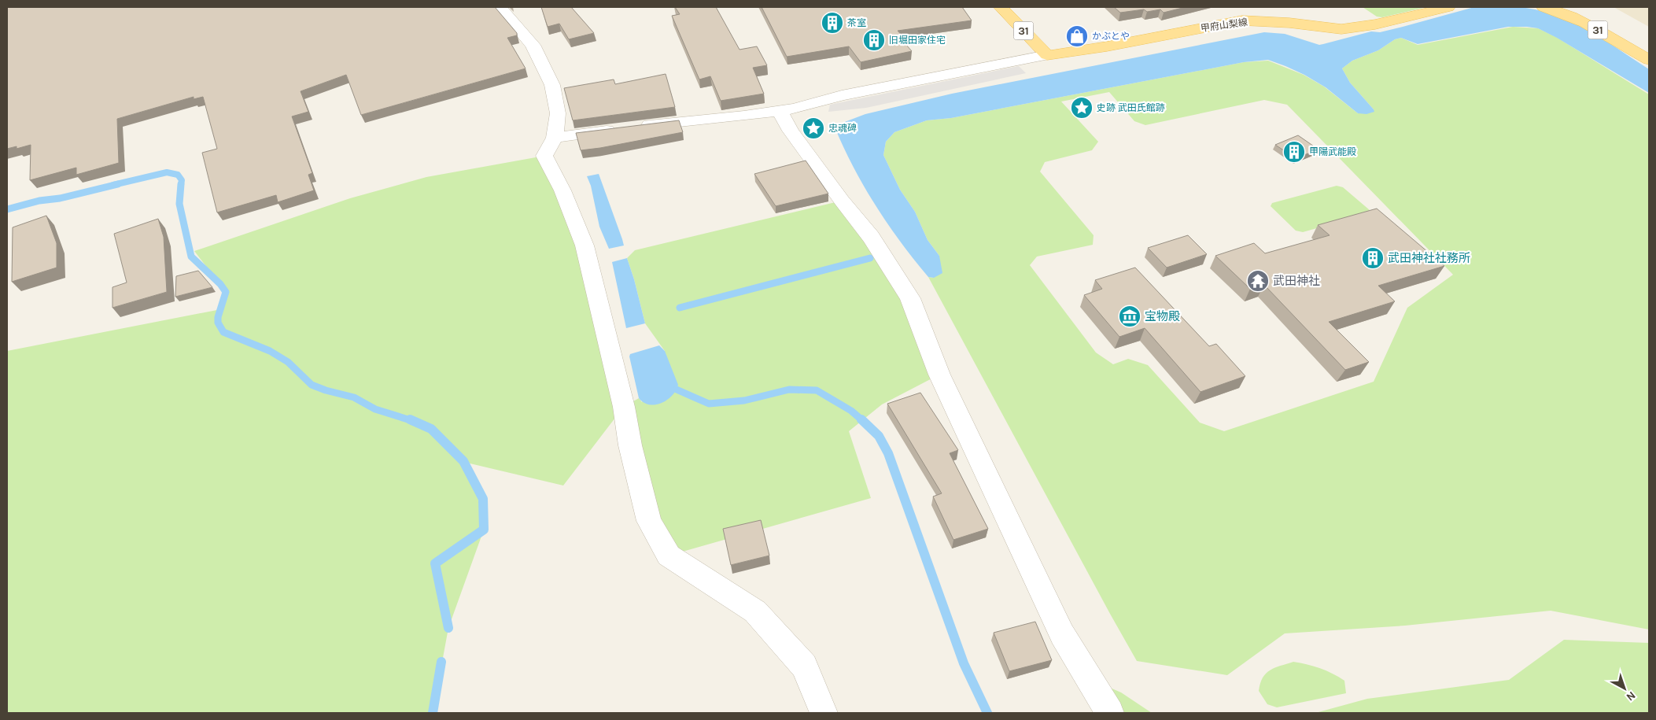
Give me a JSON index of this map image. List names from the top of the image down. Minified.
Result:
{"streets":{"main road":["甲府山梨線","31"]},"crossings":[["甲府山梨線","31"]],"places":{"building":["茶室","旧堀田家住宅","甲陽武能殿","武田神社社務所"],"shop":["かぶとや"],"place":["史跡 武田氏館跡","忠魂碑"],"temple":["武田神社"],"museum":["宝物殿"]},"north":"bottom right"}
